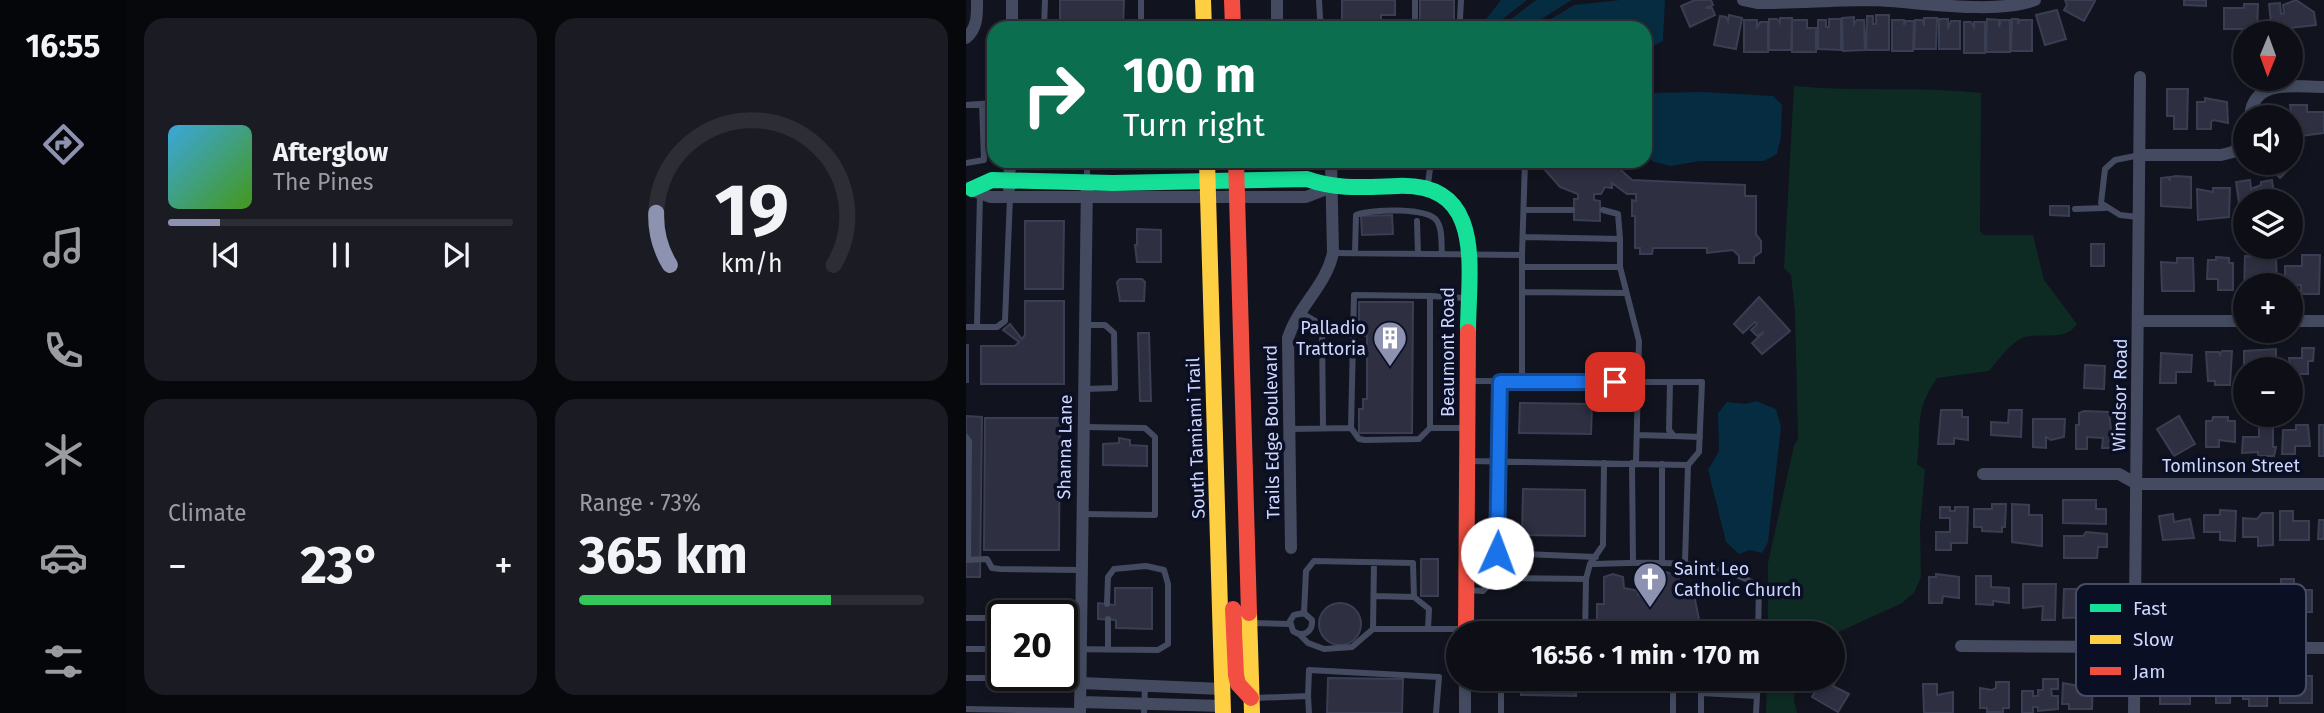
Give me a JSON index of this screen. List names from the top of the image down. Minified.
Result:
{"streets":{"main road":["Beaumont Road","South Tamiami Trail"],"street":["Windsor Road","Trails Edge Boulevard","Shanna Lane","Tomlinson Street"]},"crossings":[["Windsor Road","Tomlinson Street"]],"places":{"building":["Palladio Trattoria"],"church":["Saint Leo Catholic Church"]},"legend":["Fast","Slow","Jam"],"north":"bottom","page":{"tabs":"16:55","map_buttons":["+","−"],"turn":["100 m","Turn right"],"song":["Afterglow","The Pines"],"tile":["Climate",["Range · 73%","365 km"]],"heat":["−","23°","+"],"limit":"20","trip":"16:56 · 1 min · 170 m","gauge":["19","km/h"]}}
